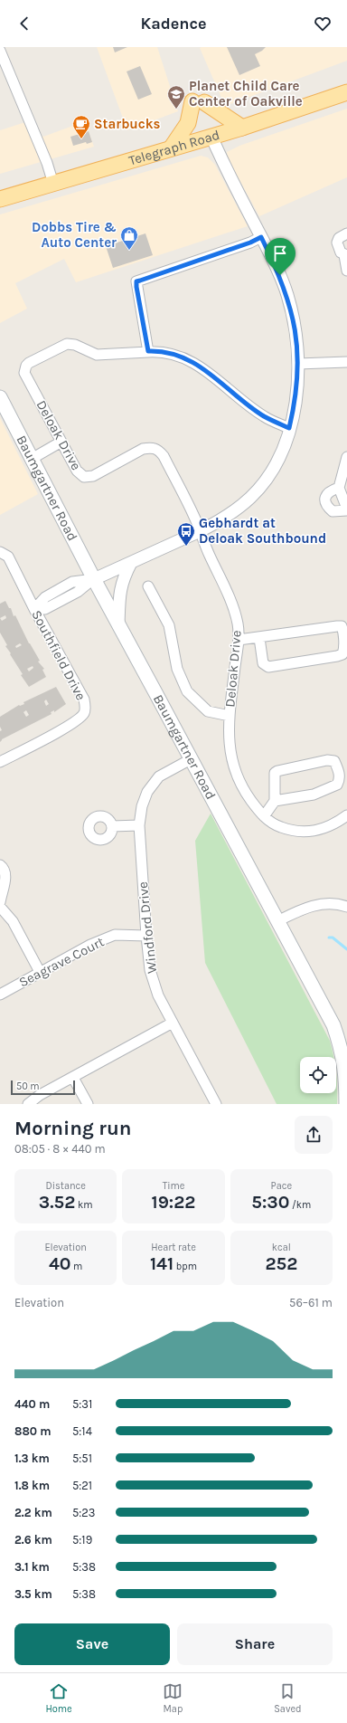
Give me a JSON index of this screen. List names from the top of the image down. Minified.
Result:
{"streets":{"main road":["Telegraph Road","Baumgartner Road"],"street":["Deloak Drive","Southfield Drive","Windford Drive","Seagrave Court"]},"crossings":[["Baumgartner Road","Windford Drive"],["Windford Drive","Seagrave Court"]],"places":{"school or university":["Planet Child Care Center of Oakville"],"cafe":["Starbucks"],"shop":["Dobbs Tire & Auto Center"],"bus stop":["Gebhardt at Deloak Southbound"]},"scale_bar":"50 m","page":{"header":"Kadence","scale":"50 m","heading":["Morning run","08:05 · 8 × 440 m"],"stats":[["Distance","3.52 km"],["Time","19:22"],["Pace","5:30 /km"],["Elevation","40 m"],["Heart rate","141 bpm"],["kcal","252"]],"chart":["Elevation","56–61 m"],"list":[{"name":"440 m","note":"5:31"},{"name":"880 m","note":"5:14"},{"name":"1.3 km","note":"5:51"},{"name":"1.8 km","note":"5:21"},{"name":"2.2 km","note":"5:23"},{"name":"2.6 km","note":"5:19"},{"name":"3.1 km","note":"5:38"},{"name":"3.5 km","note":"5:38"}],"buttons":["Save","Share"],"tabs":["Home","Map","Saved"]}}
